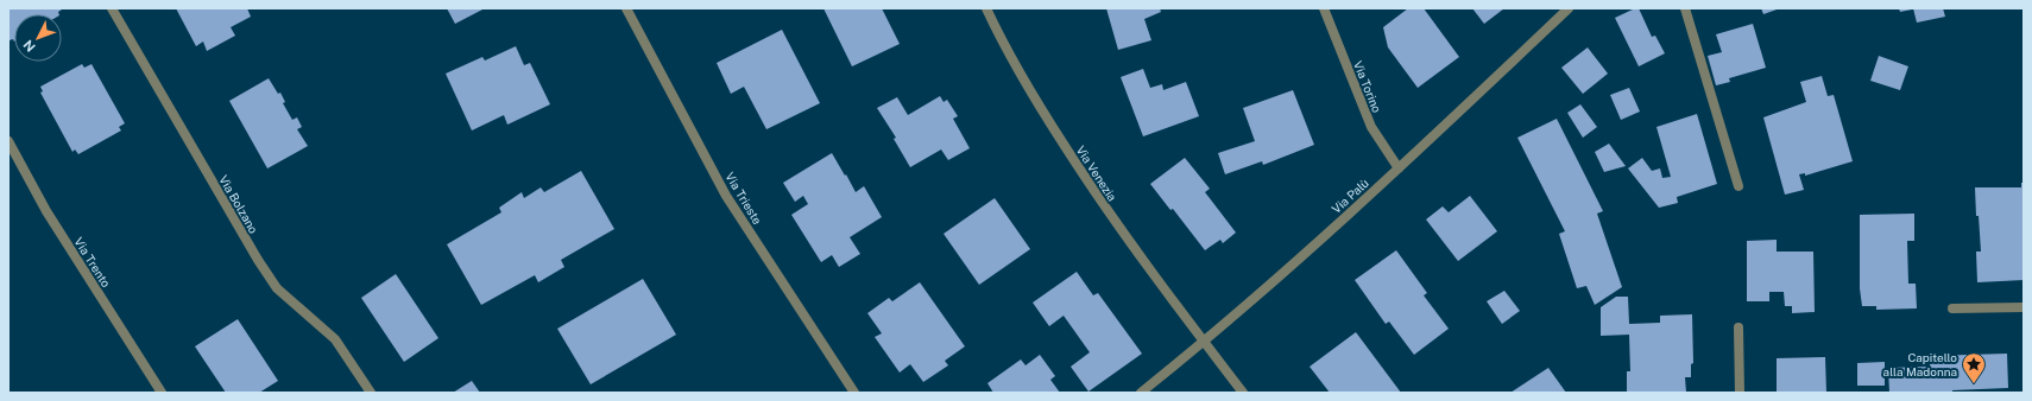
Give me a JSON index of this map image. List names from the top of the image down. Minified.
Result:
{"streets":{"street":["Via Torino","Via Venezia","Via Palù","Via Trieste","Via Bolzano","Via Trento"]},"crossings":[["Via Torino","Via Palù"],["Via Venezia","Via Palù"]],"places":{"place":["Capitello alla Madonna"]},"north":"bottom left"}
